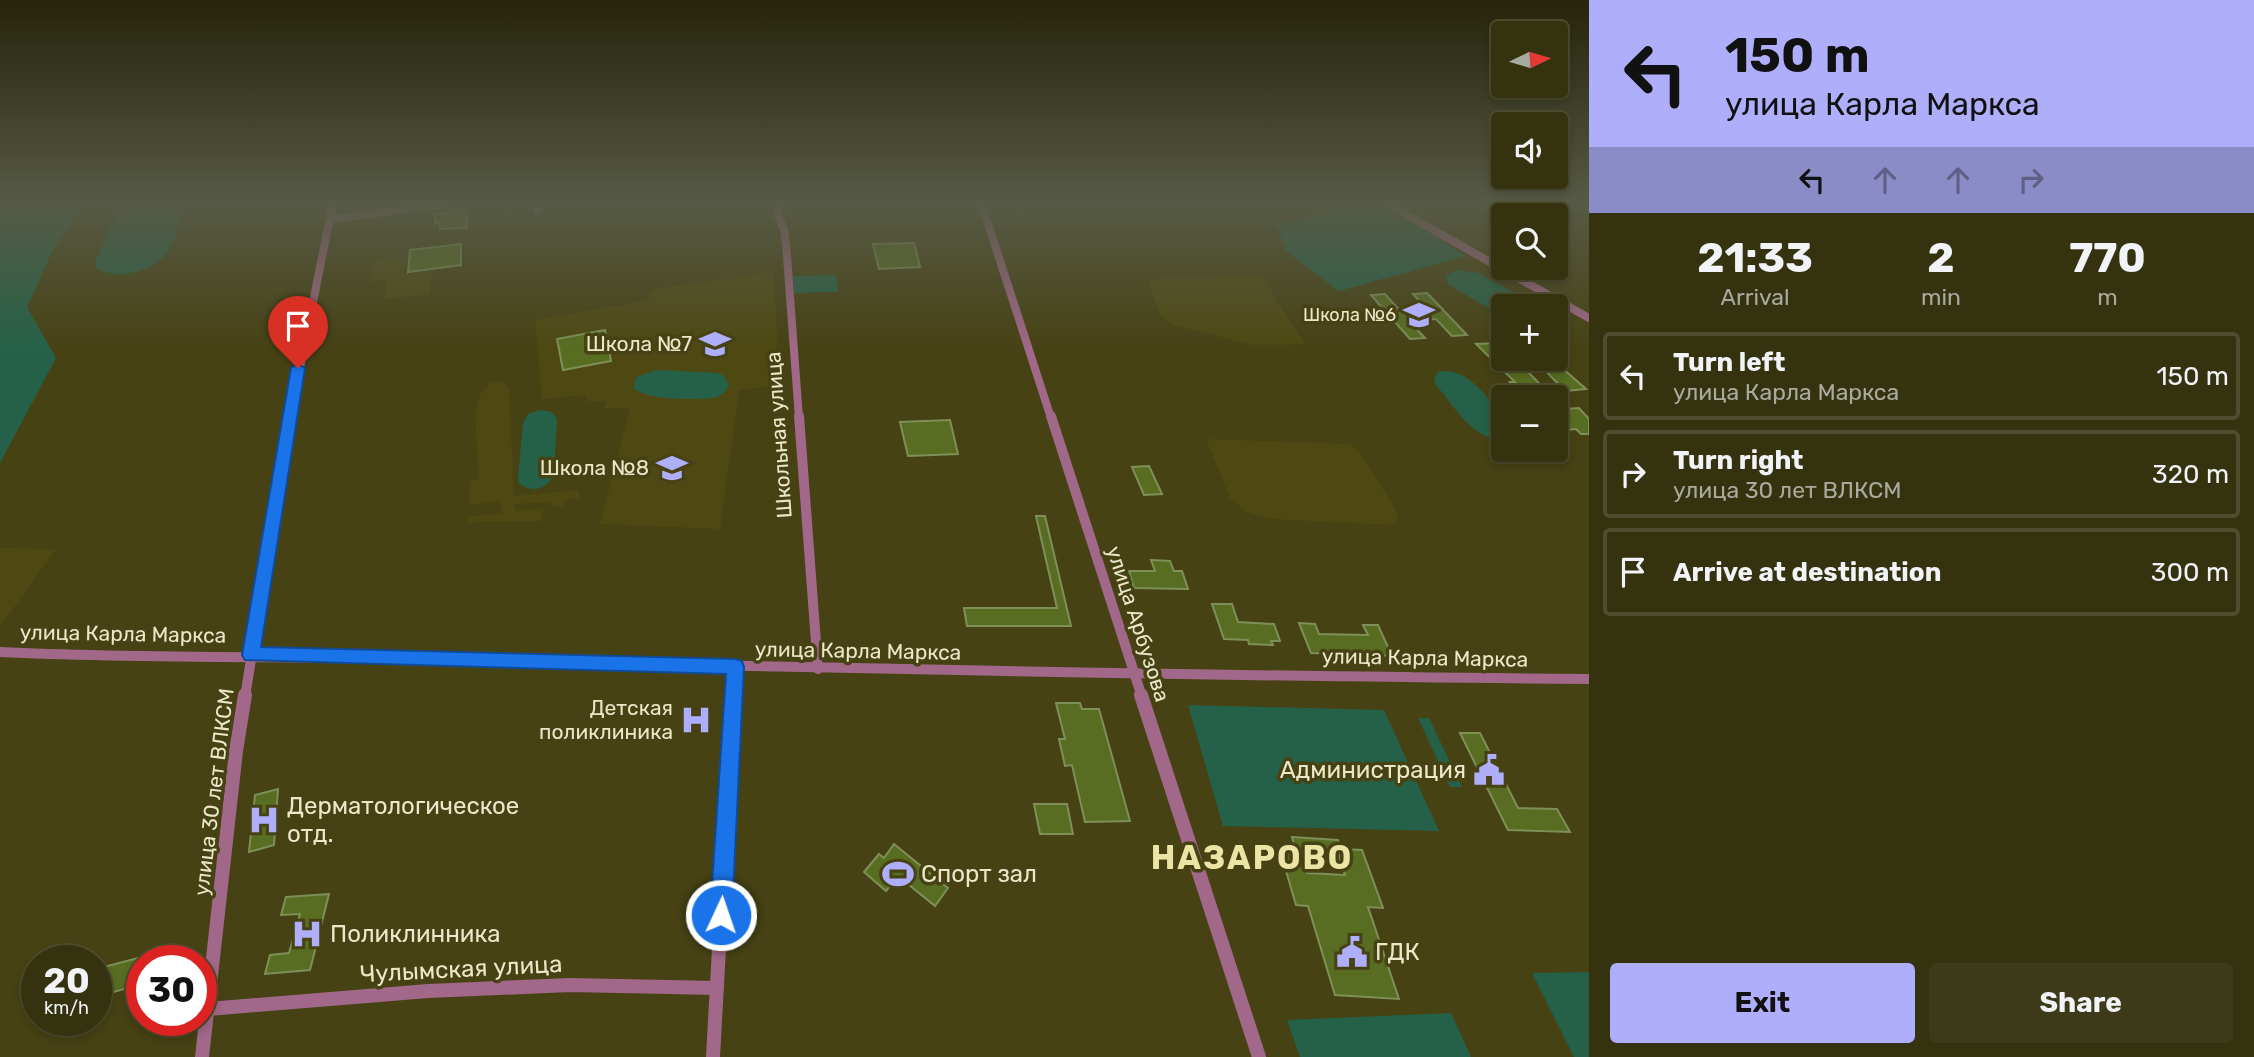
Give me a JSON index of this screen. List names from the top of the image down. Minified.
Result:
{"streets":{"street":["Школьная улица","улица Арбузова","улица Карла Маркса","улица 30 лет ВЛКСМ","Чулымская улица"]},"crossings":[["Школьная улица","улица Карла Маркса"],["улица Арбузова","улица Карла Маркса"],["улица Карла Маркса","улица 30 лет ВЛКСМ"]],"districts":["НАЗАРОВО"],"places":{"school or university":["Школа №6","Школа №7","Школа №8"],"hospital":["Детская поликлиника","Дерматологическое отд.","Поликлинника"],"public building":["Администрация","ГДК"],"sports":["Спорт зал"]},"north":"right","page":{"turn":["150 m","улица Карла Маркса"],"map_buttons":["+","−"],"eta":["21:33","Arrival","2","min","770","m"],"list":[{"name":"Turn left","note":"улица Карла Маркса","value":"150 m"},{"name":"Turn right","note":"улица 30 лет ВЛКСМ","value":"320 m"},{"name":"Arrive at destination","value":"300 m"}],"speed":"20 km/h","limit":"30","buttons":["Exit","Share"]}}
